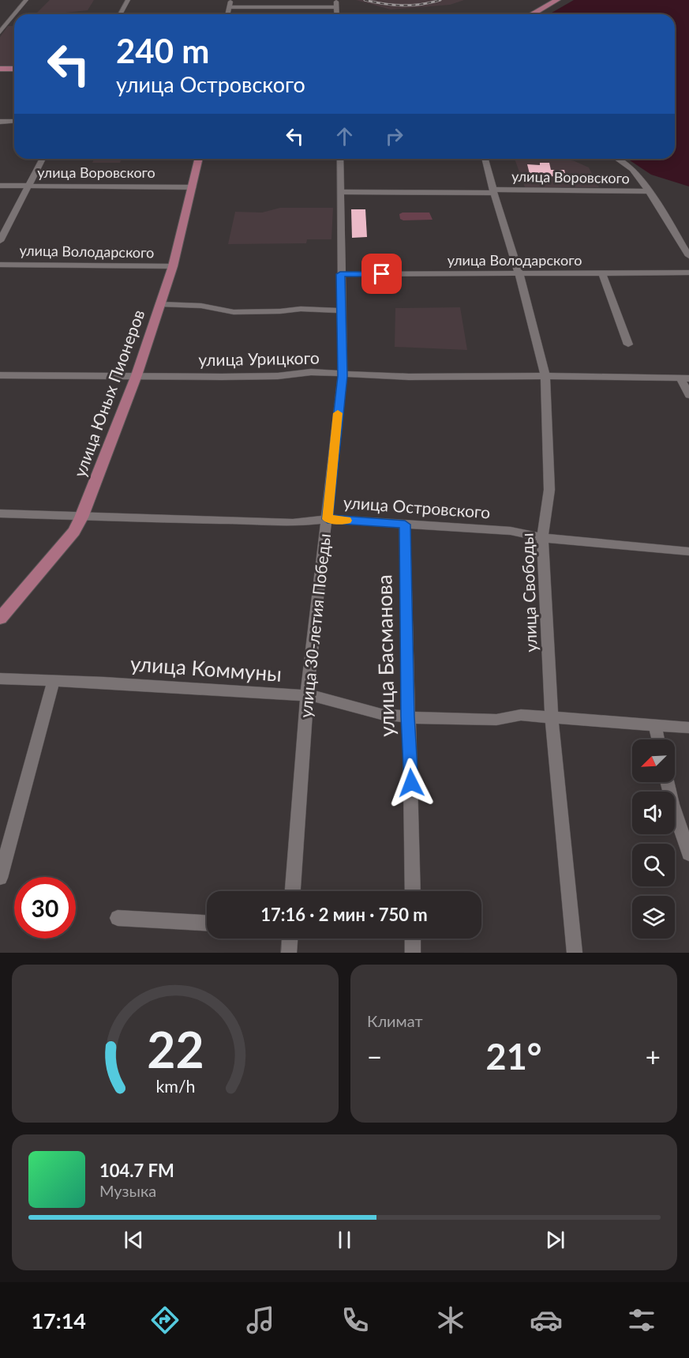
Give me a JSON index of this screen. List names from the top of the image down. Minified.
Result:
{"streets":{"main road":["улица Юных Пионеров"],"street":["улица Воровского","улица Володарского","улица Урицкого","улица Островского","улица Свободы","улица 30-летия Победы","улица Басманова","улица Коммуны"]},"crossings":[["улица Воровского","улица Юных Пионеров"],["улица Воровского","улица Свободы"],["улица Воровского","улица 30-летия Победы"],["улица Володарского","улица Юных Пионеров"],["улица Володарского","улица Свободы"],["улица Володарского","улица 30-летия Победы"],["улица Урицкого","улица Юных Пионеров"],["улица Урицкого","улица Свободы"],["улица Урицкого","улица 30-летия Победы"],["улица Юных Пионеров","улица Островского"],["улица Островского","улица Свободы"],["улица Островского","улица 30-летия Победы"],["улица Островского","улица Басманова"],["улица Свободы","улица Коммуны"],["улица 30-летия Победы","улица Коммуны"],["улица Басманова","улица Коммуны"]],"north":"bottom left","page":{"turn":["240 m","улица Островского"],"limit":"30","trip":"17:16 · 2 мин · 750 m","tile":"Климат","heat":["−","21°","+"],"song":["104.7 FM","Музыка"],"tabs":"17:14","gauge":["22","km/h"]}}
